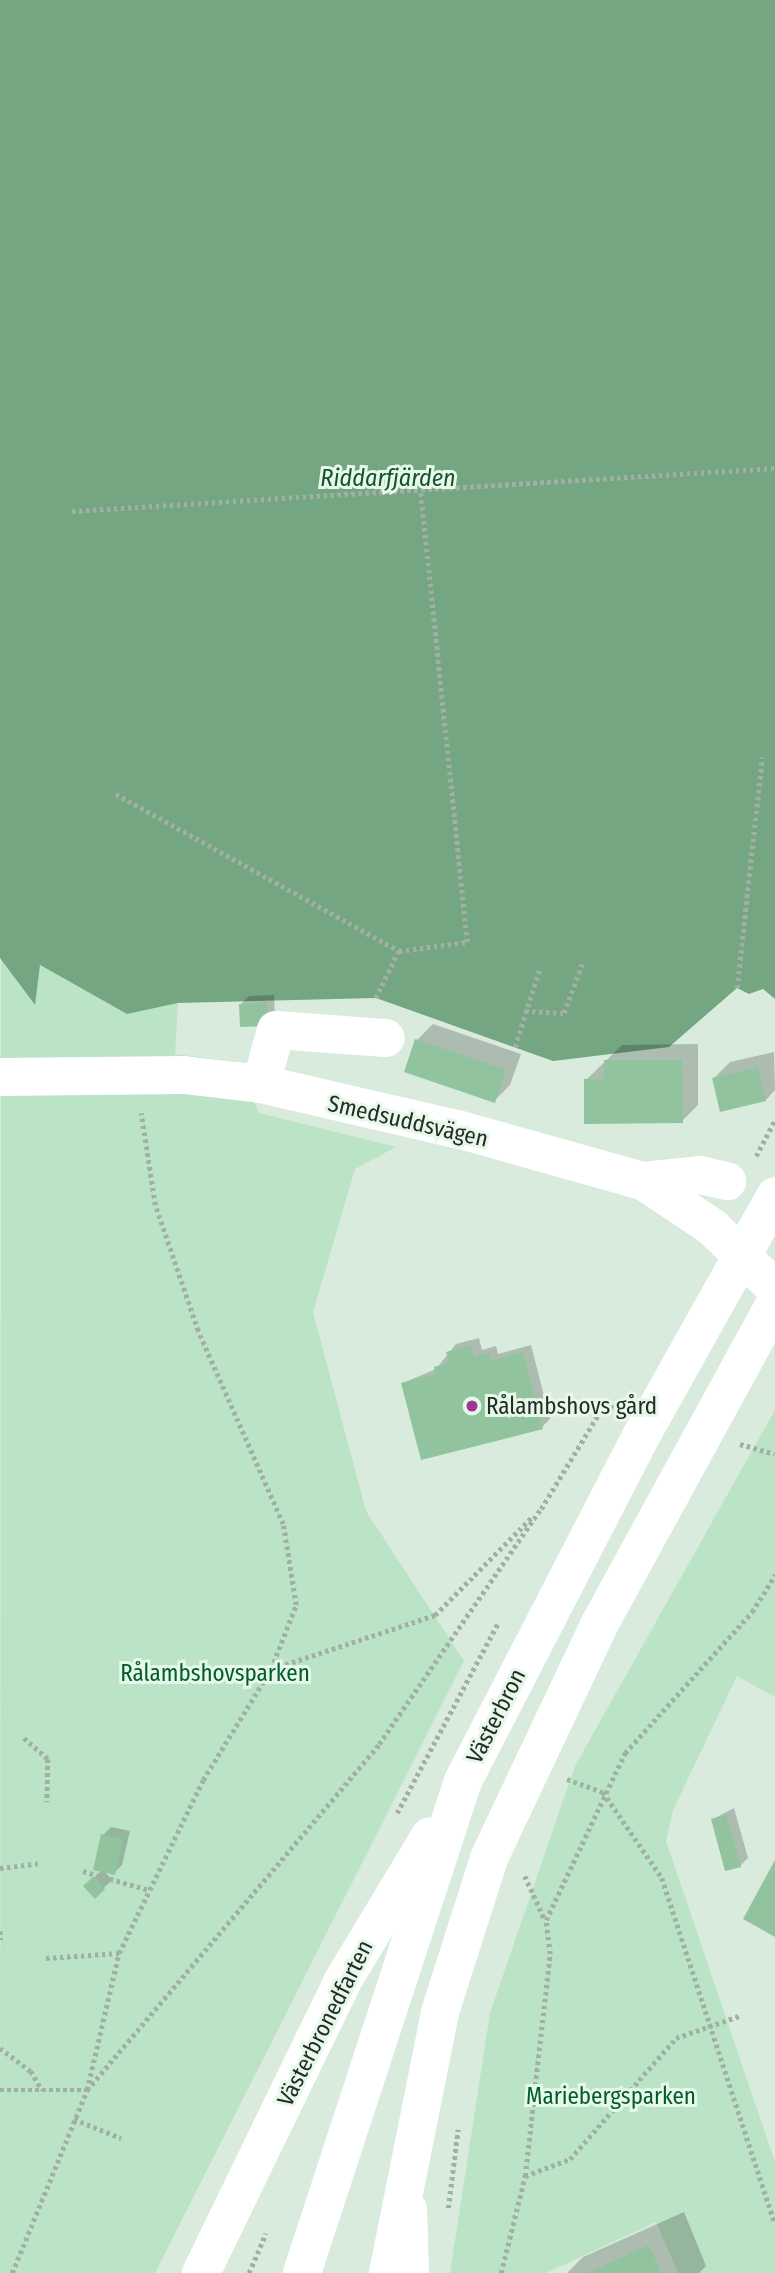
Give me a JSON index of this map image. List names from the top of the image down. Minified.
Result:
{"streets":{"main road":["Smedsuddsvägen","Västerbron","Västerbronedfarten"]},"crossings":[["Västerbron","Västerbronedfarten"]],"water":["Riddarfjärden"],"parks":["Rålambshovsparken","Mariebergsparken"],"places":["Rålambshovs gård"]}
